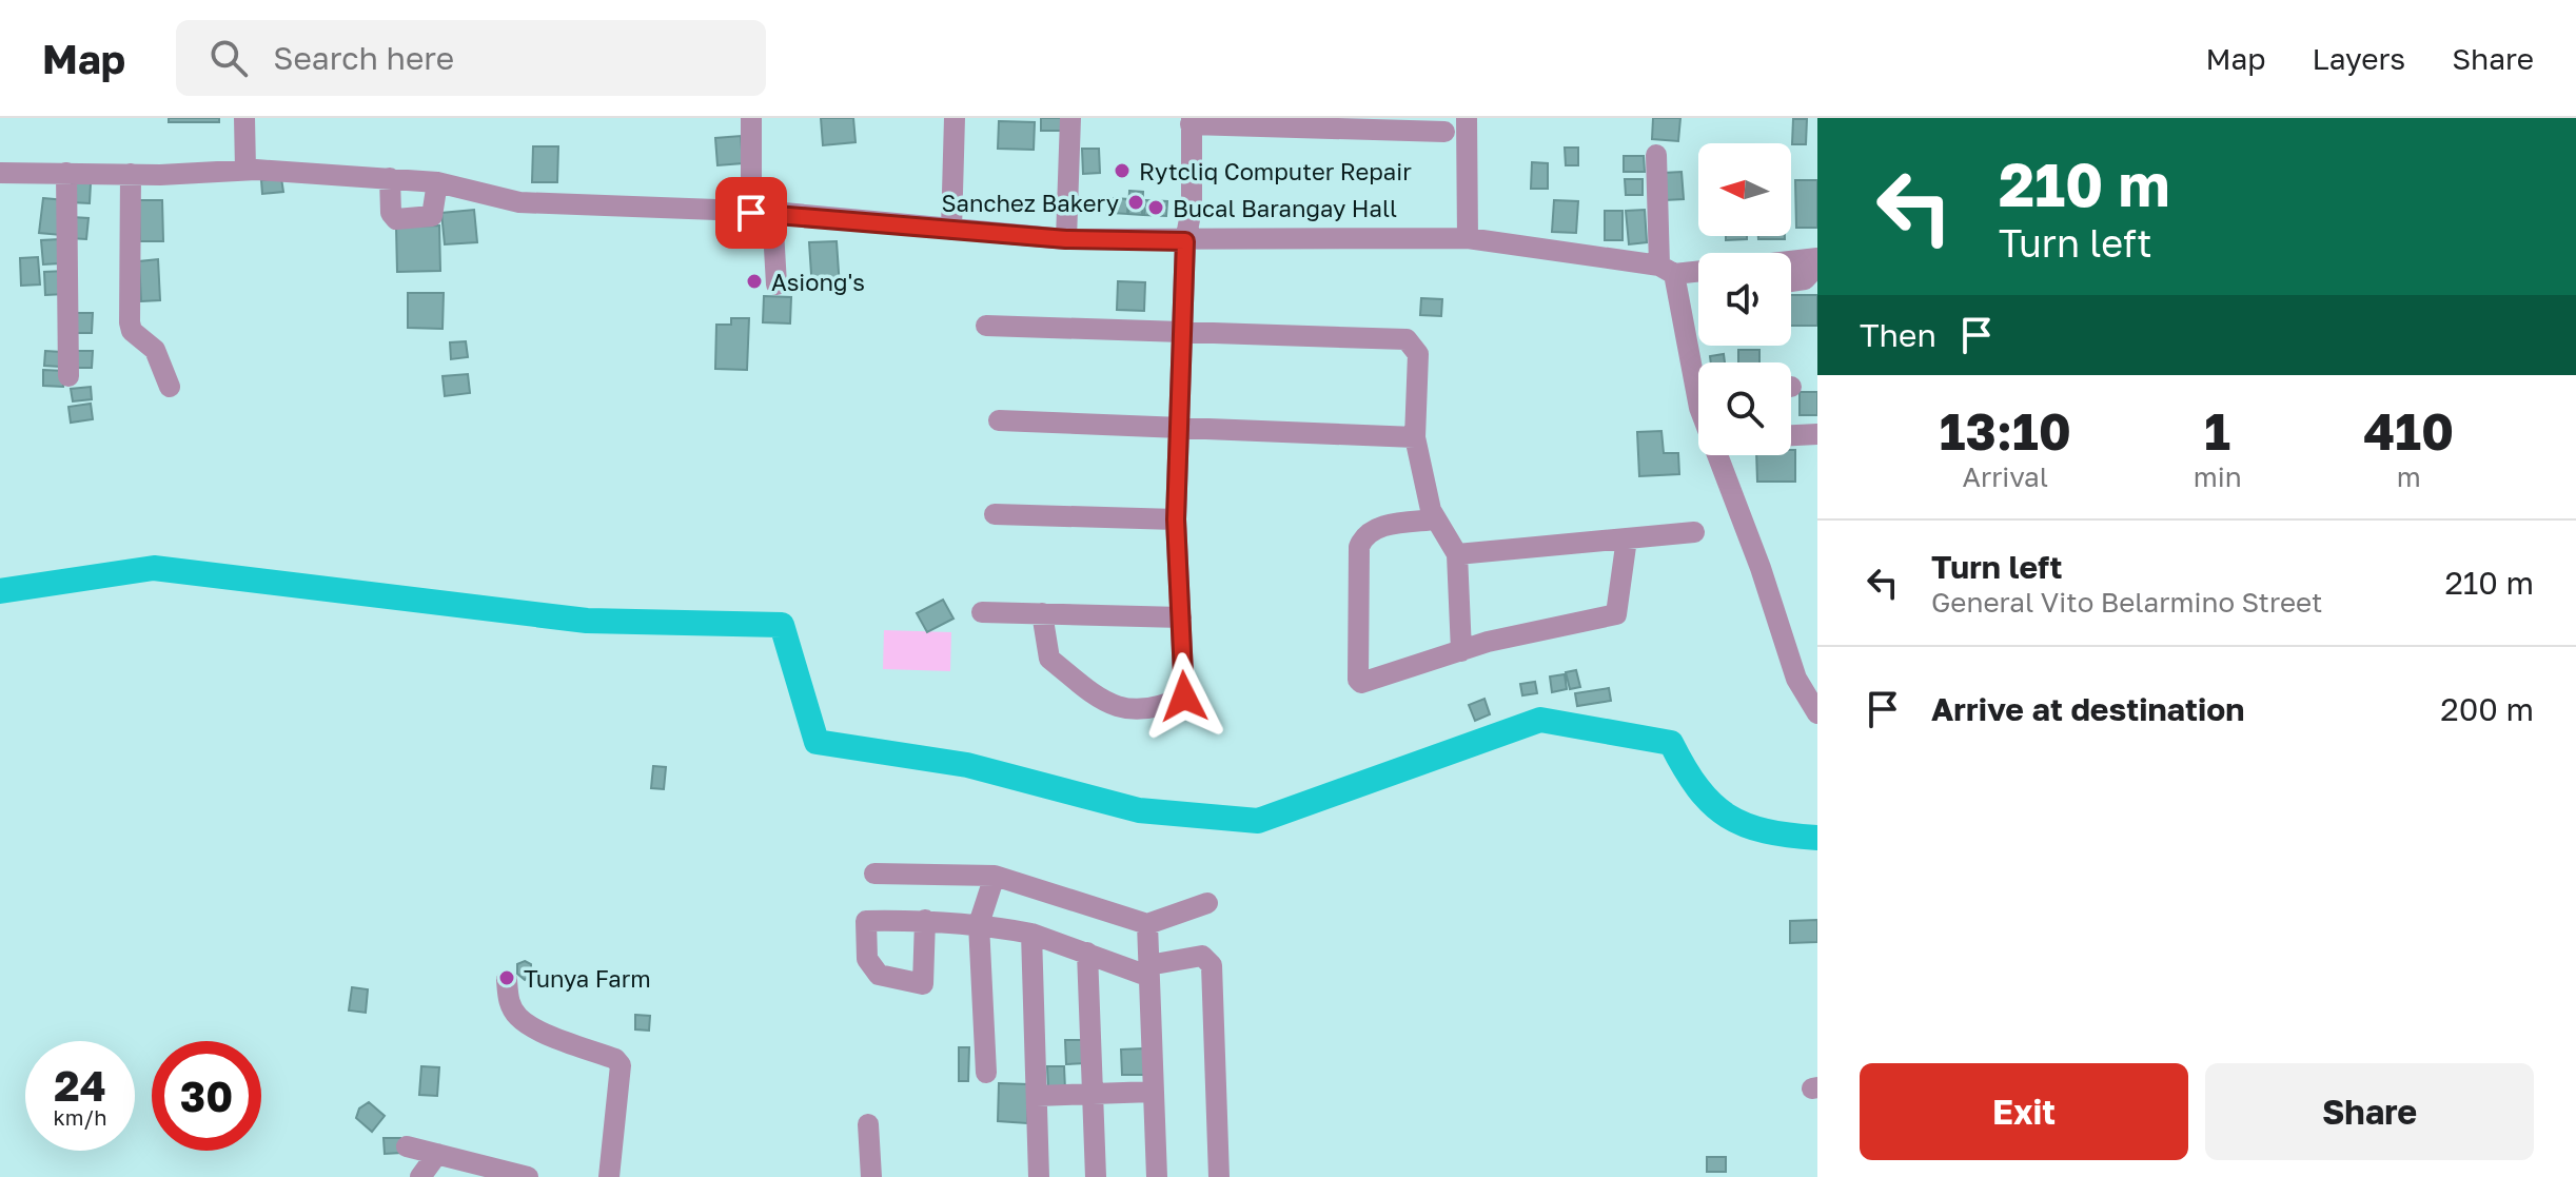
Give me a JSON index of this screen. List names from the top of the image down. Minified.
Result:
{"places":["Rytcliq Computer Repair","Sanchez Bakery","Bucal Barangay Hall","Asiong's","Tunya Farm"],"north":"left","page":{"header":"Map","search":"Search here","nav":["Map","Layers","Share"],"turn":["210 m","Turn left"],"then":"Then","eta":["13:10","Arrival","1","min","410","m"],"list":[{"name":"Turn left","note":"General Vito Belarmino Street","value":"210 m"},{"name":"Arrive at destination","value":"200 m"}],"speed":"24 km/h","limit":"30","buttons":["Exit","Share"]}}
